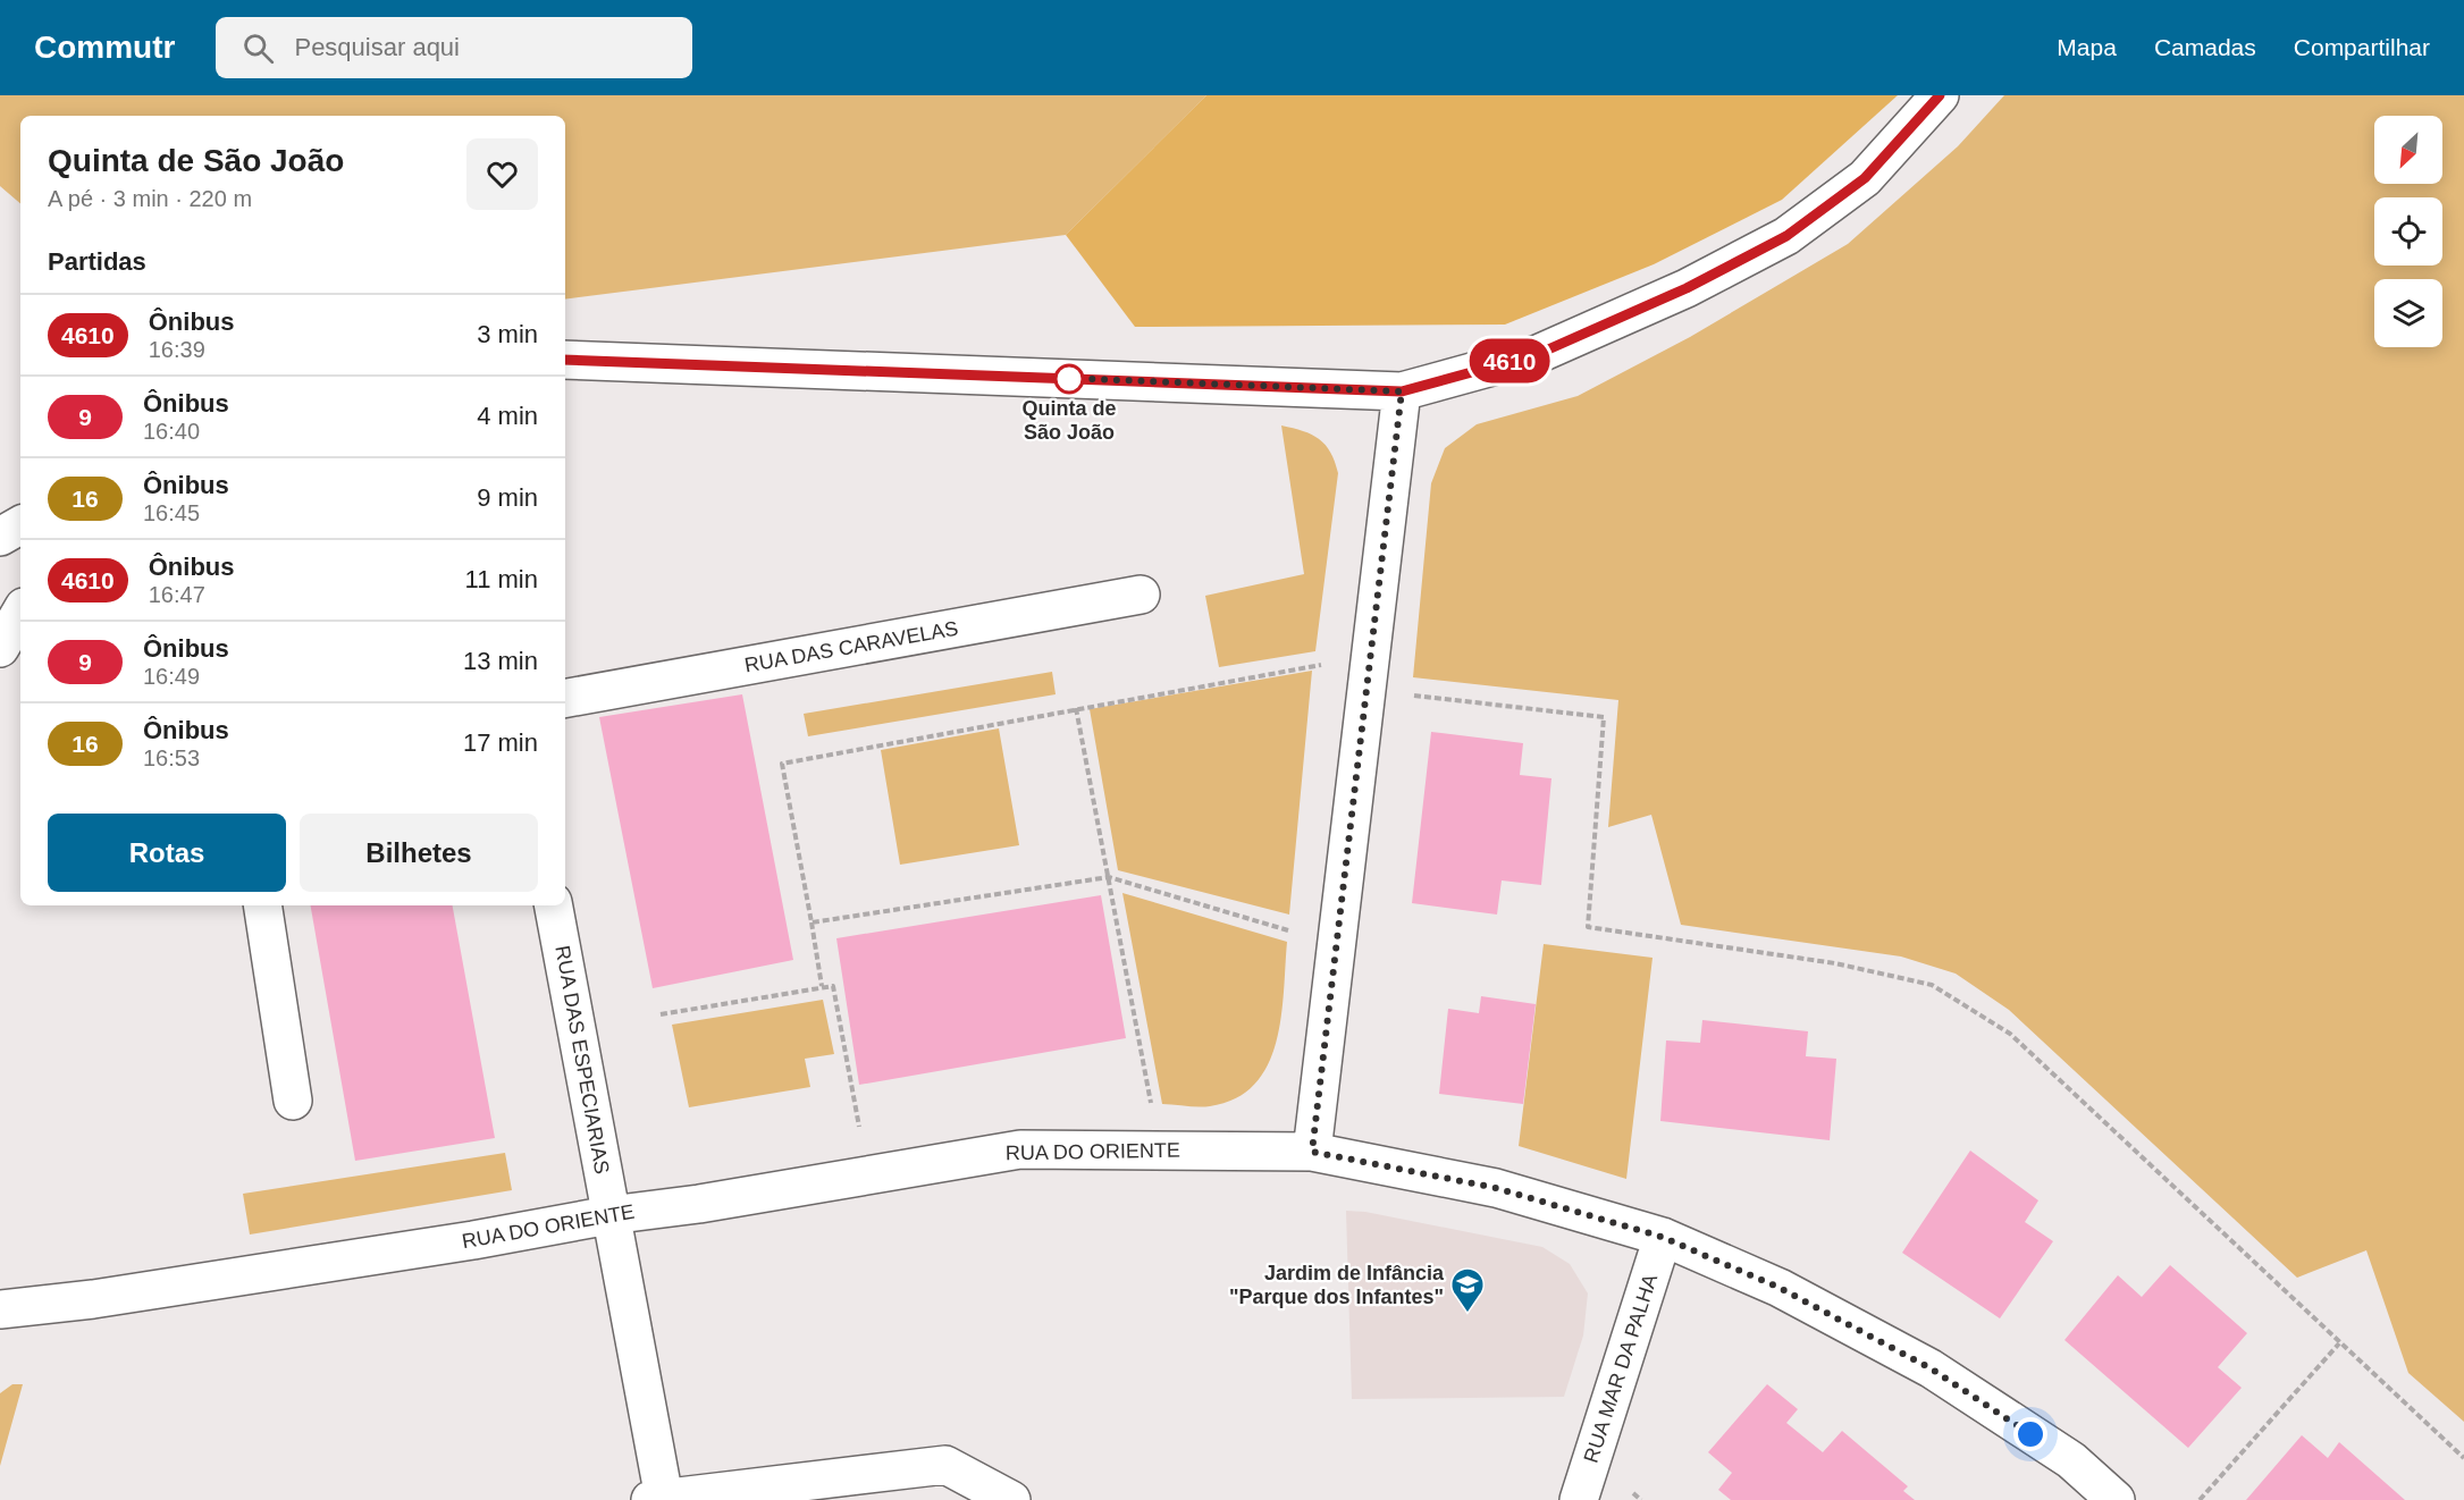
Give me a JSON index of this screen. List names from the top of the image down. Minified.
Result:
{"streets":{"street":["RUA DAS CARAVELAS","RUA DAS ESPECIARIAS","RUA DO ORIENTE","RUA MAR DA PALHA"]},"crossings":[["RUA DAS ESPECIARIAS","RUA DO ORIENTE"],["RUA DO ORIENTE","RUA MAR DA PALHA"]],"places":{"other":["Quinta de São João"],"school or university":["Jardim de Infância \"Parque dos Infantes\""]},"lines":["bus line 4610"],"north":"bottom left","page":{"header":"Commutr","search":"Pesquisar aqui","nav":["Mapa","Camadas","Compartilhar"],"on_map":"4610","heading":[["Quinta de São João","A pé · 3 min · 220 m"],"Partidas"],"list":[{"mark":"4610","name":"Ônibus","note":"16:39","value":"3 min"},{"mark":"9","name":"Ônibus","note":"16:40","value":"4 min"},{"mark":"16","name":"Ônibus","note":"16:45","value":"9 min"},{"mark":"4610","name":"Ônibus","note":"16:47","value":"11 min"},{"mark":"9","name":"Ônibus","note":"16:49","value":"13 min"},{"mark":"16","name":"Ônibus","note":"16:53","value":"17 min"}],"buttons":["Rotas","Bilhetes"]}}
